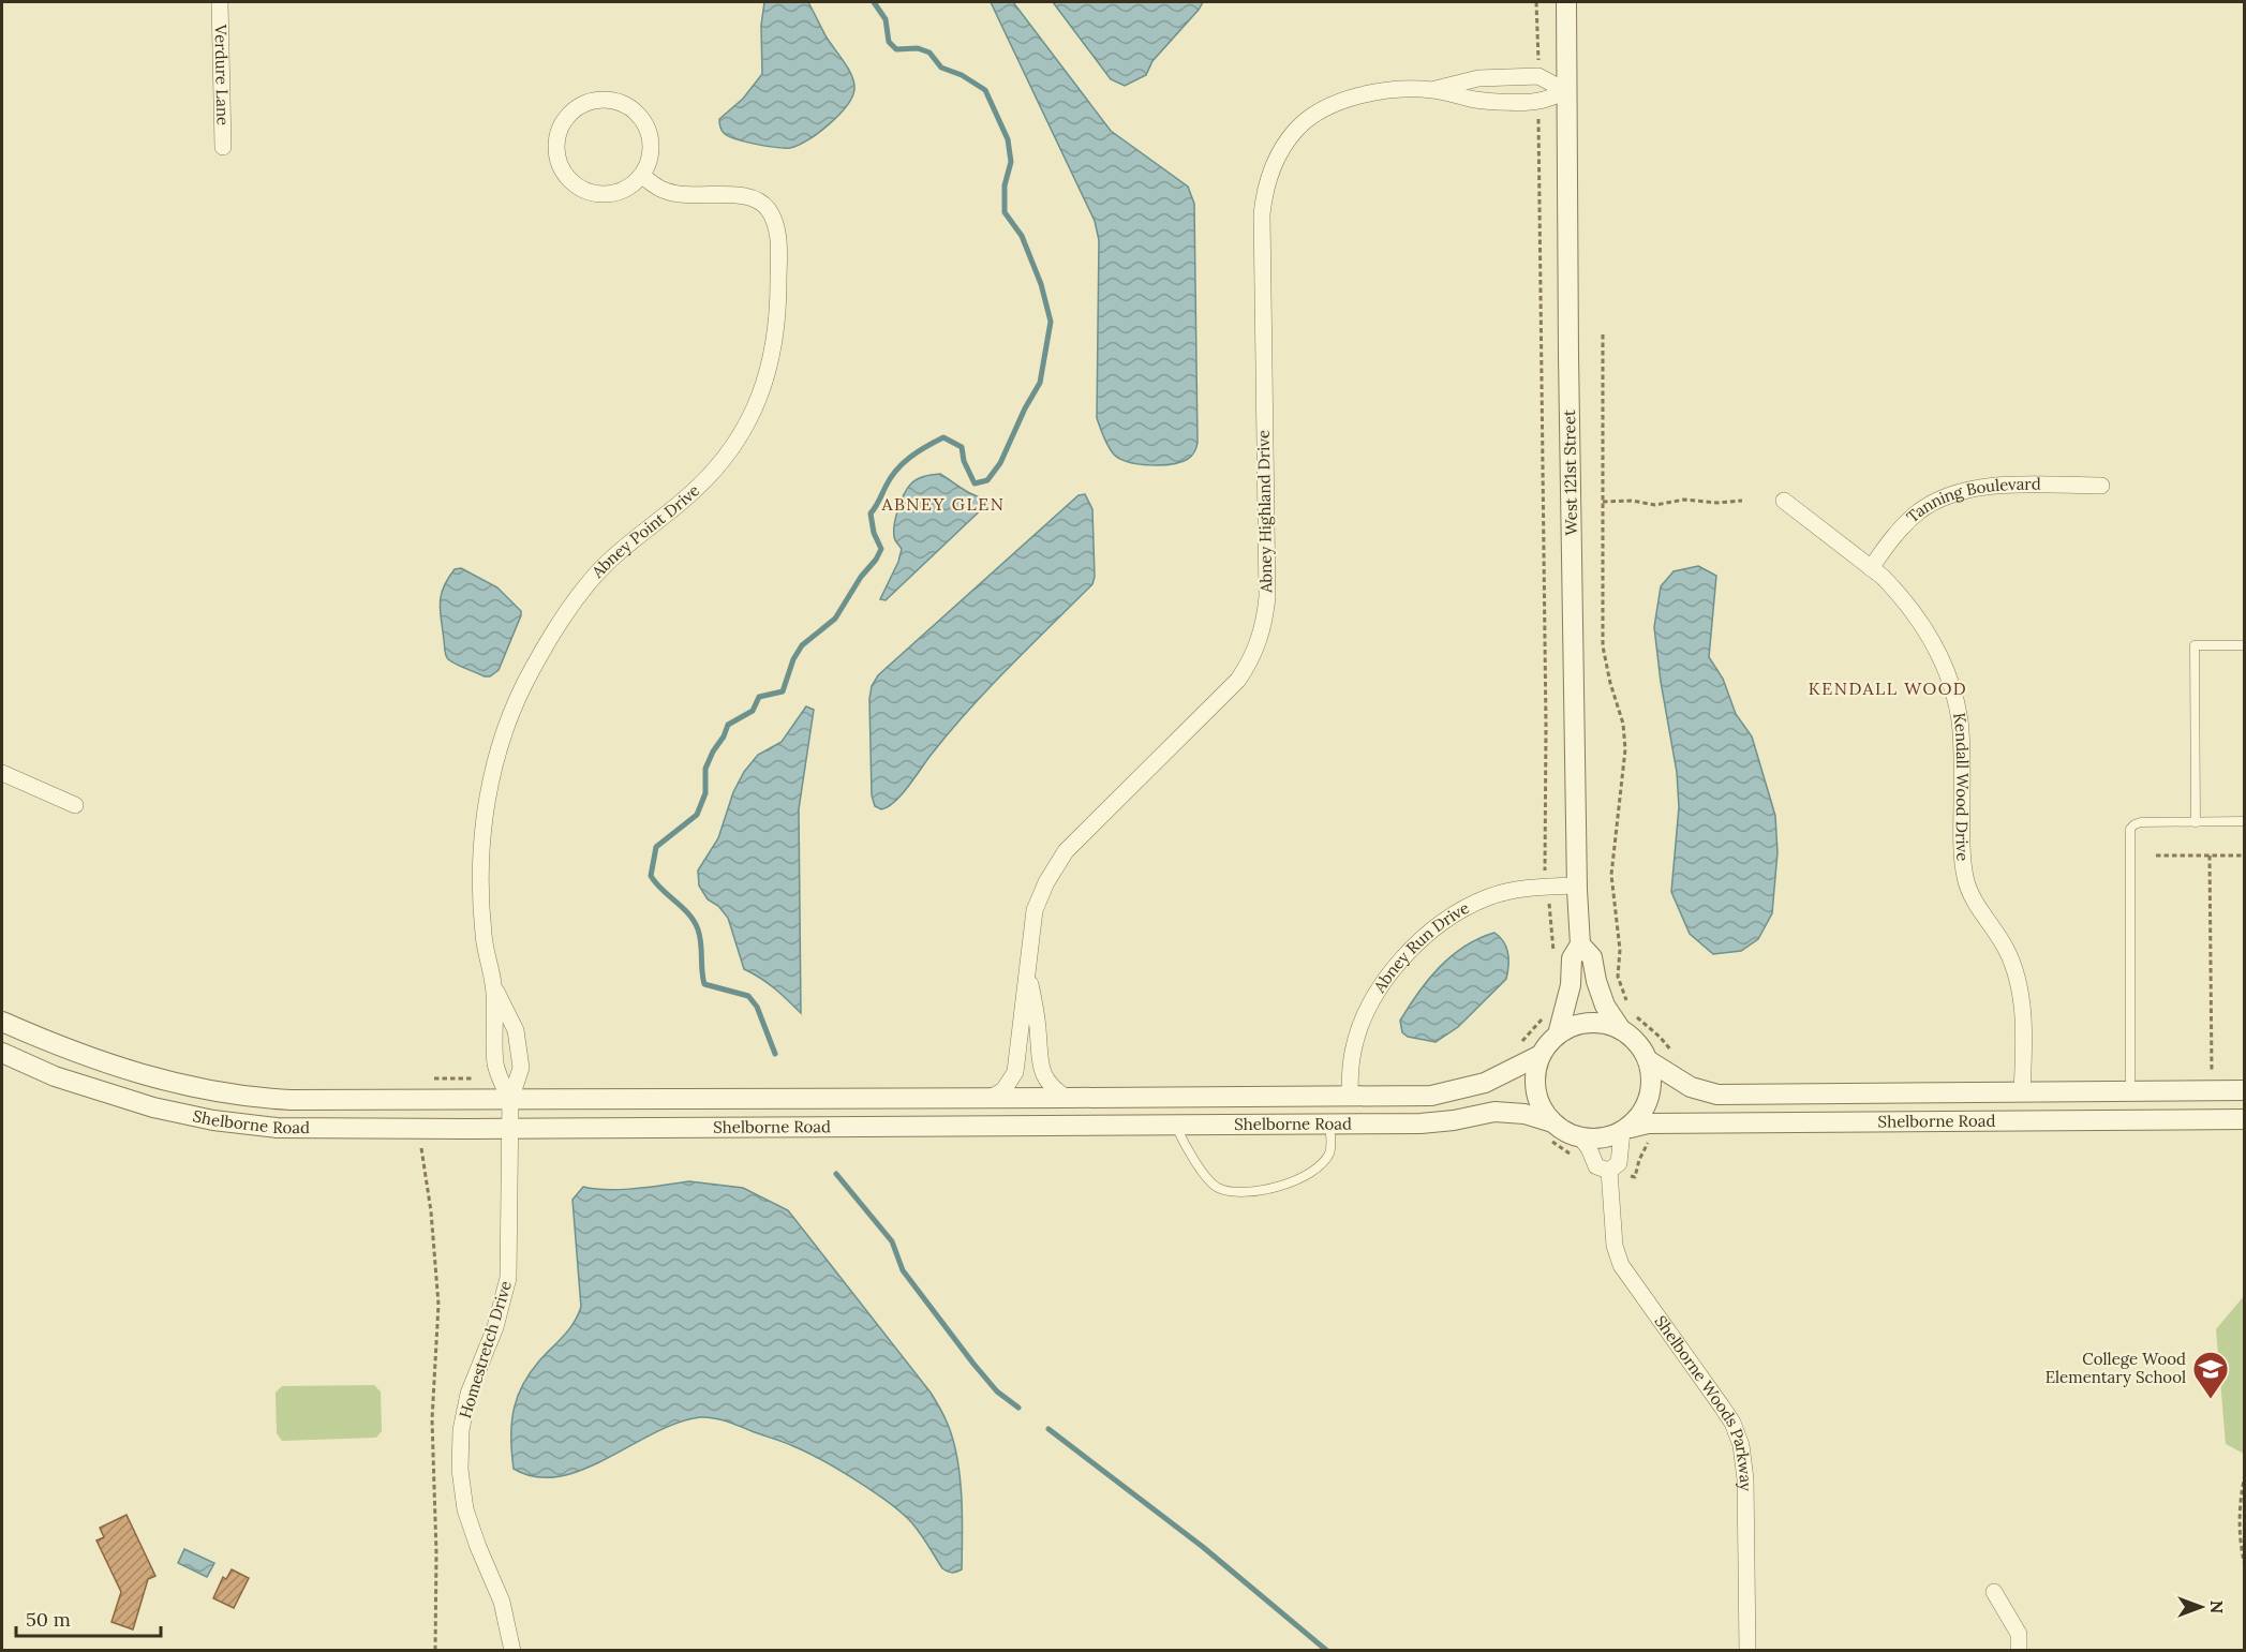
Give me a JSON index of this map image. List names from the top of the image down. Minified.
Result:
{"streets":{"street":["Verdure Lane","West 121st Street","Tanning Boulevard","Abney Highland Drive","Abney Point Drive","Kendall Wood Drive","Abney Run Drive","Shelborne Road","Homestretch Drive","Shelborne Woods Parkway"]},"crossings":[["West 121st Street","Abney Highland Drive"],["West 121st Street","Abney Run Drive"],["West 121st Street","Shelborne Road"],["West 121st Street","Shelborne Woods Parkway"],["Tanning Boulevard","Kendall Wood Drive"],["Abney Highland Drive","Shelborne Road"],["Abney Point Drive","Shelborne Road"],["Abney Point Drive","Homestretch Drive"],["Kendall Wood Drive","Shelborne Road"],["Abney Run Drive","Shelborne Road"],["Shelborne Road","Homestretch Drive"],["Shelborne Road","Shelborne Woods Parkway"]],"districts":["ABNEY GLEN","KENDALL WOOD"],"places":{"school or university":["College Wood Elementary School"]},"scale_bar":"50 m","north":"right"}
